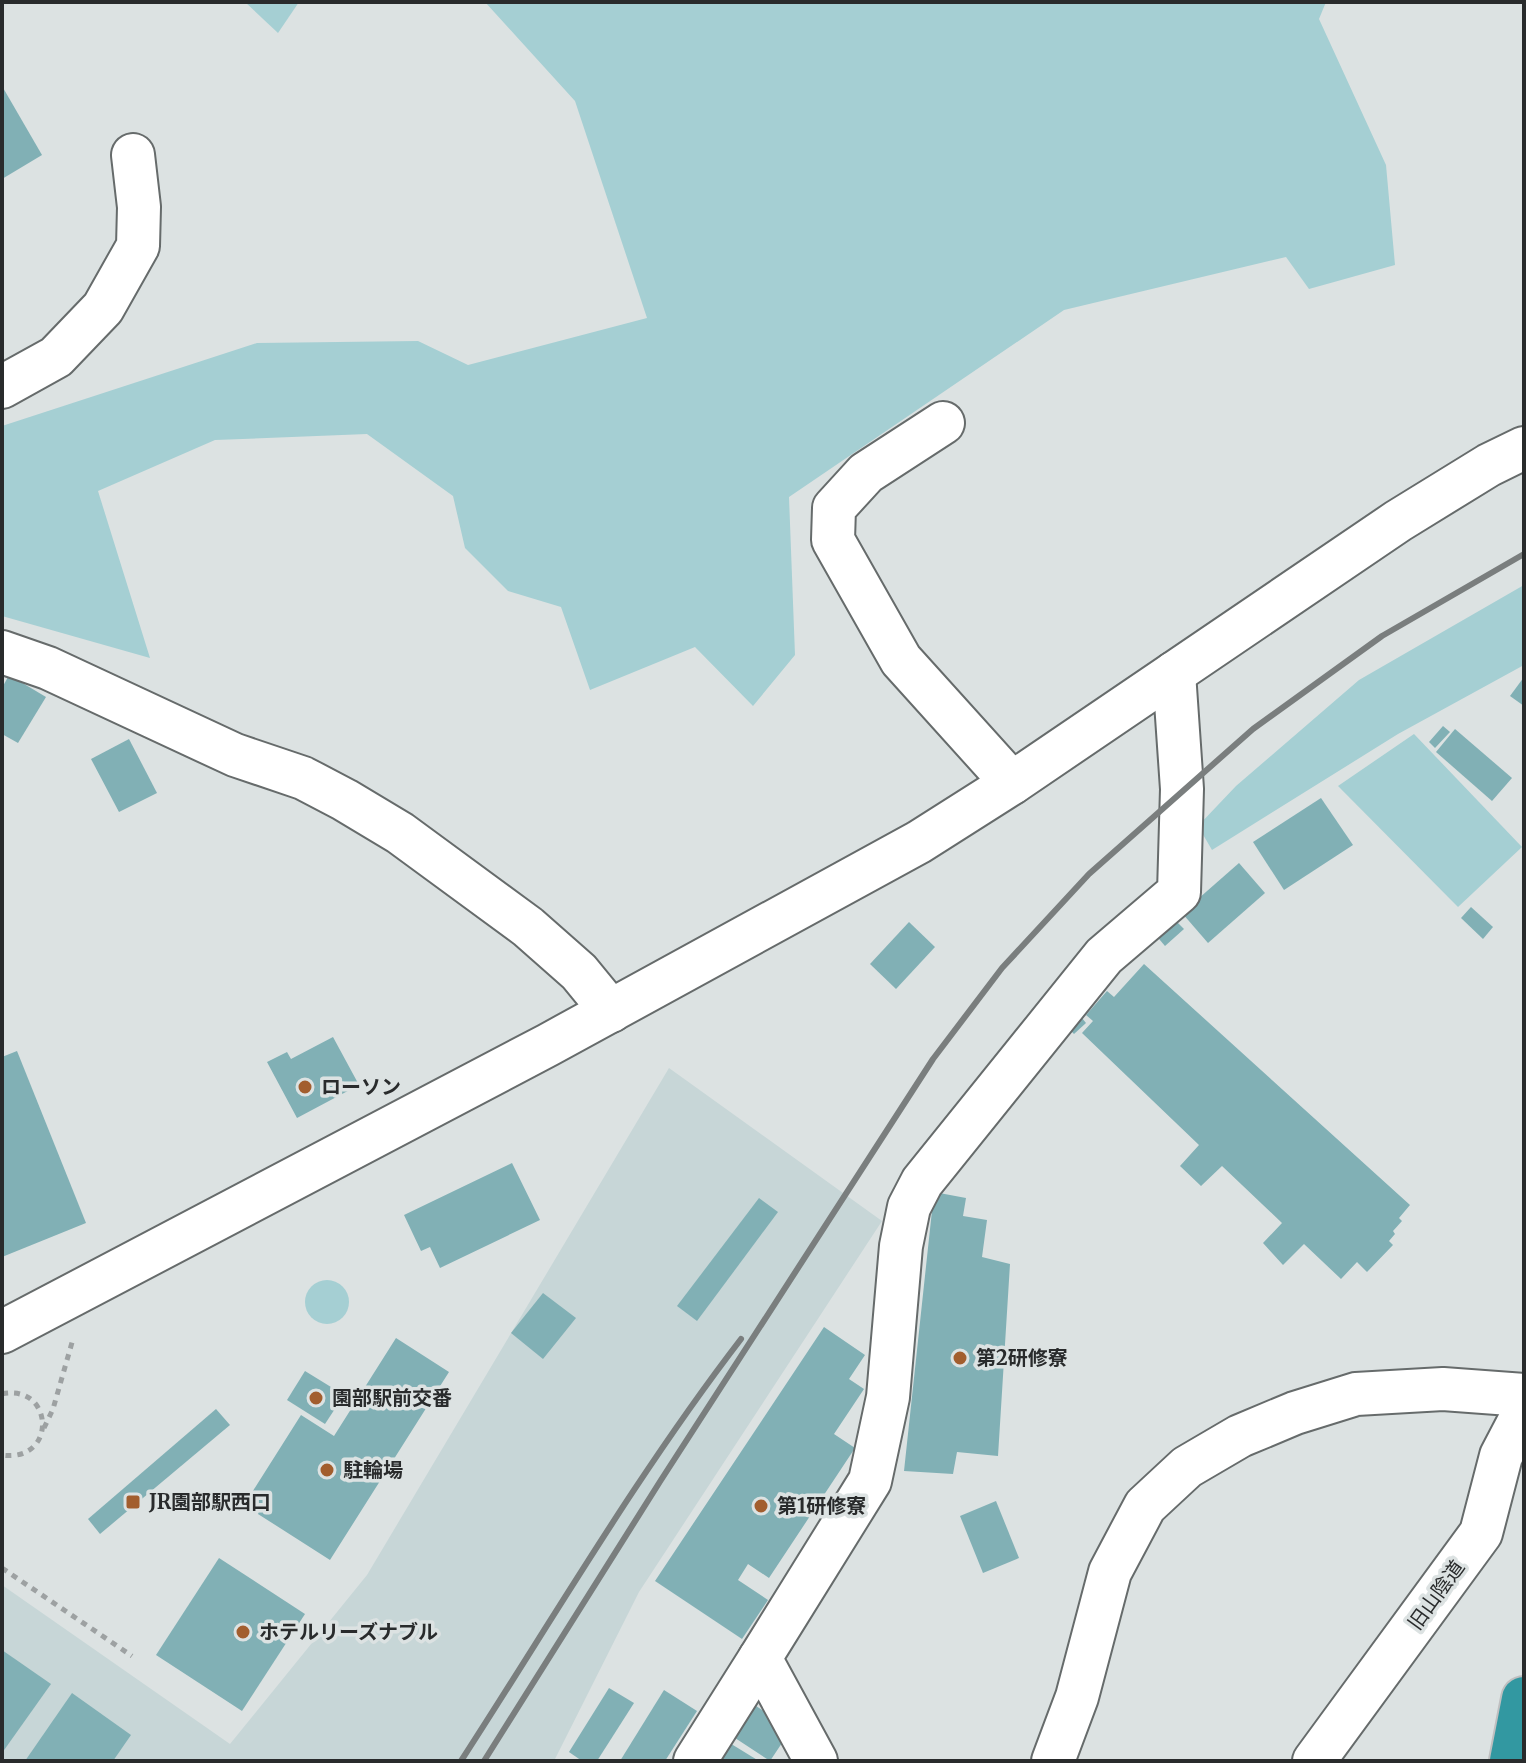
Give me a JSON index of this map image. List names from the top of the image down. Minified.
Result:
{"streets":{"street":["旧山陰道"]},"places":{"other":["ローソン","第2研修寮","園部駅前交番","駐輪場","第1研修寮","ホテルリーズナブル"],"transit":["JR園部駅西口"]}}
